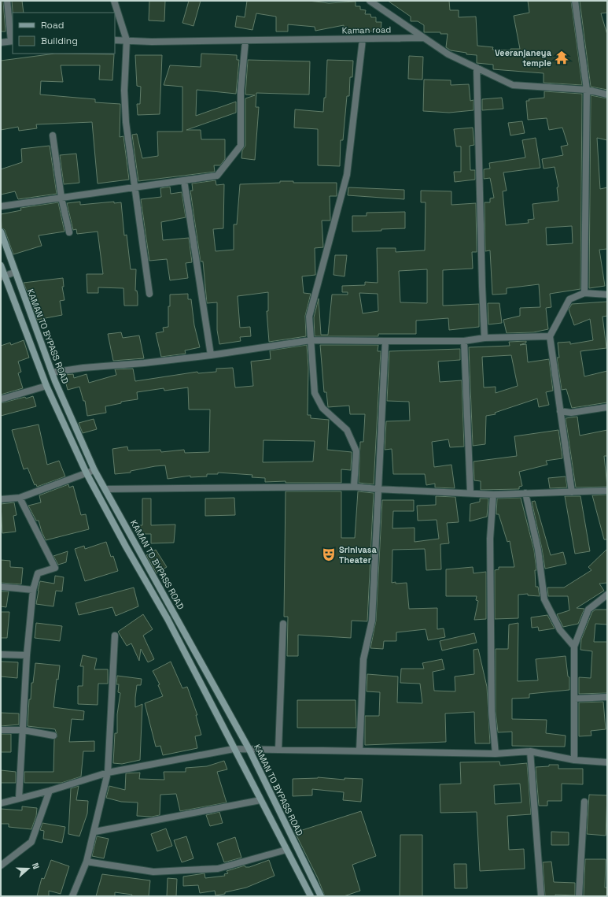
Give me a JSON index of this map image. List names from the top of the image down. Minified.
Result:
{"streets":{"street":["Kaman road","KAMAN TO BYPASS ROAD"]},"places":{"temple":["Veeranjaneya temple"],"theatre":["Srinivasa Theater"]},"legend":["Road","Building"],"north":"right"}
